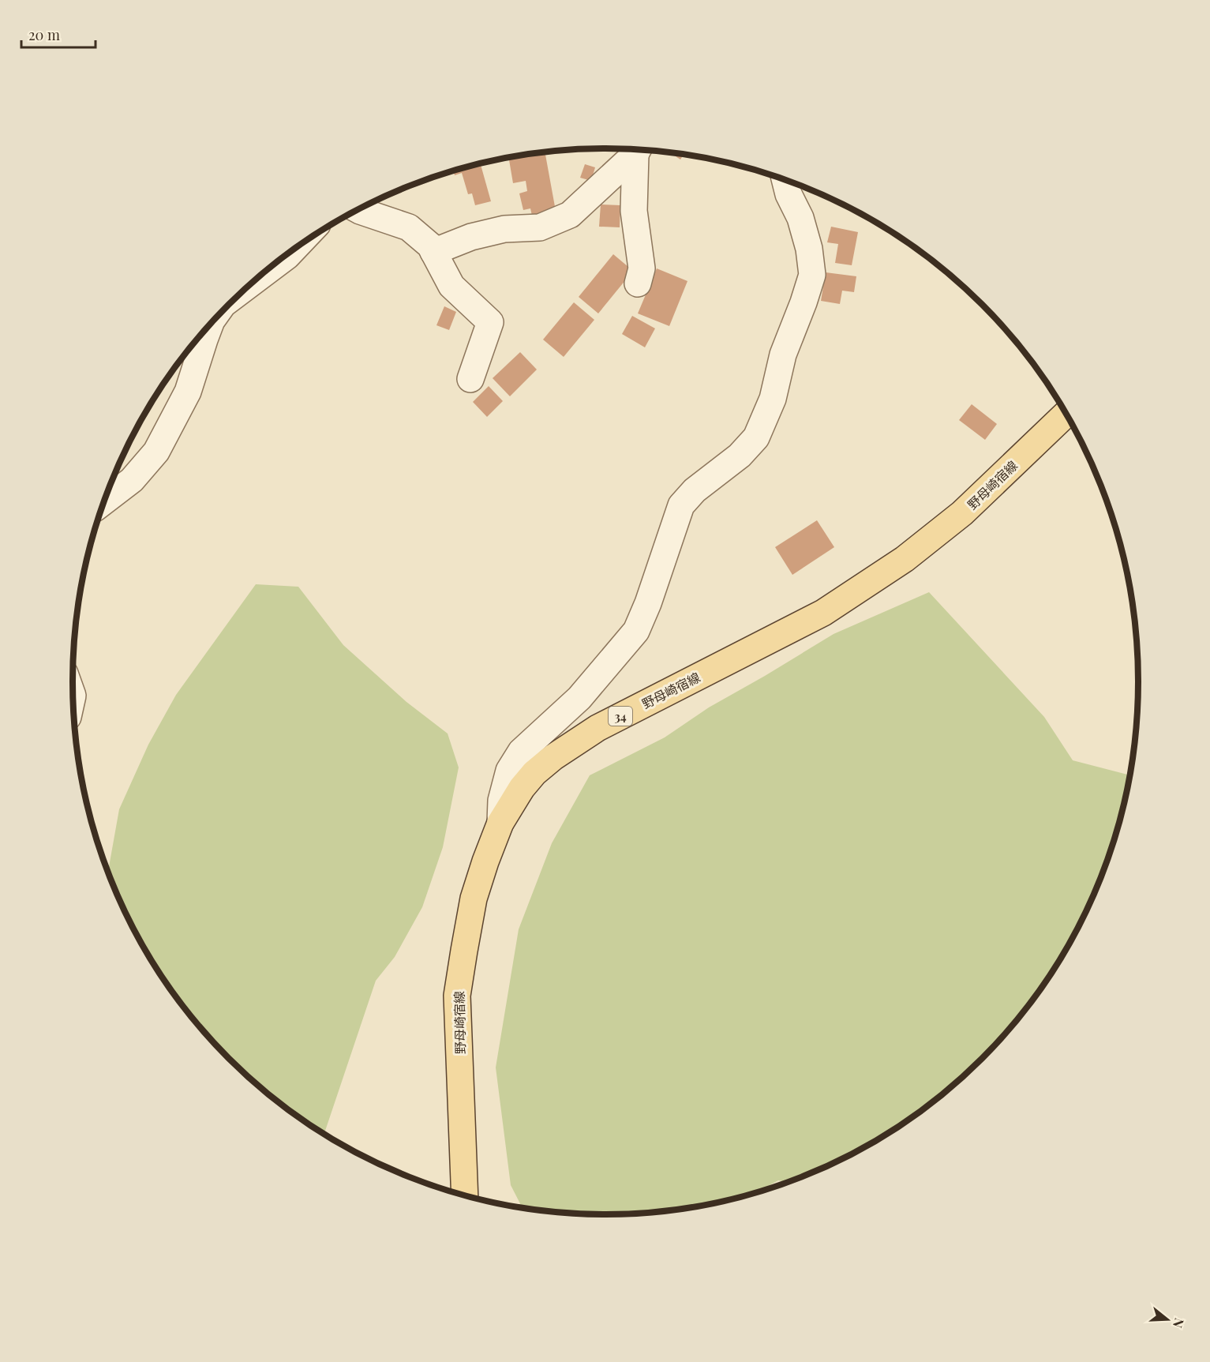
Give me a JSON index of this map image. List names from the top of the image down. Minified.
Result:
{"streets":{"main road":["野母崎宿線","34"]},"scale_bar":"20 m","north":"right"}
